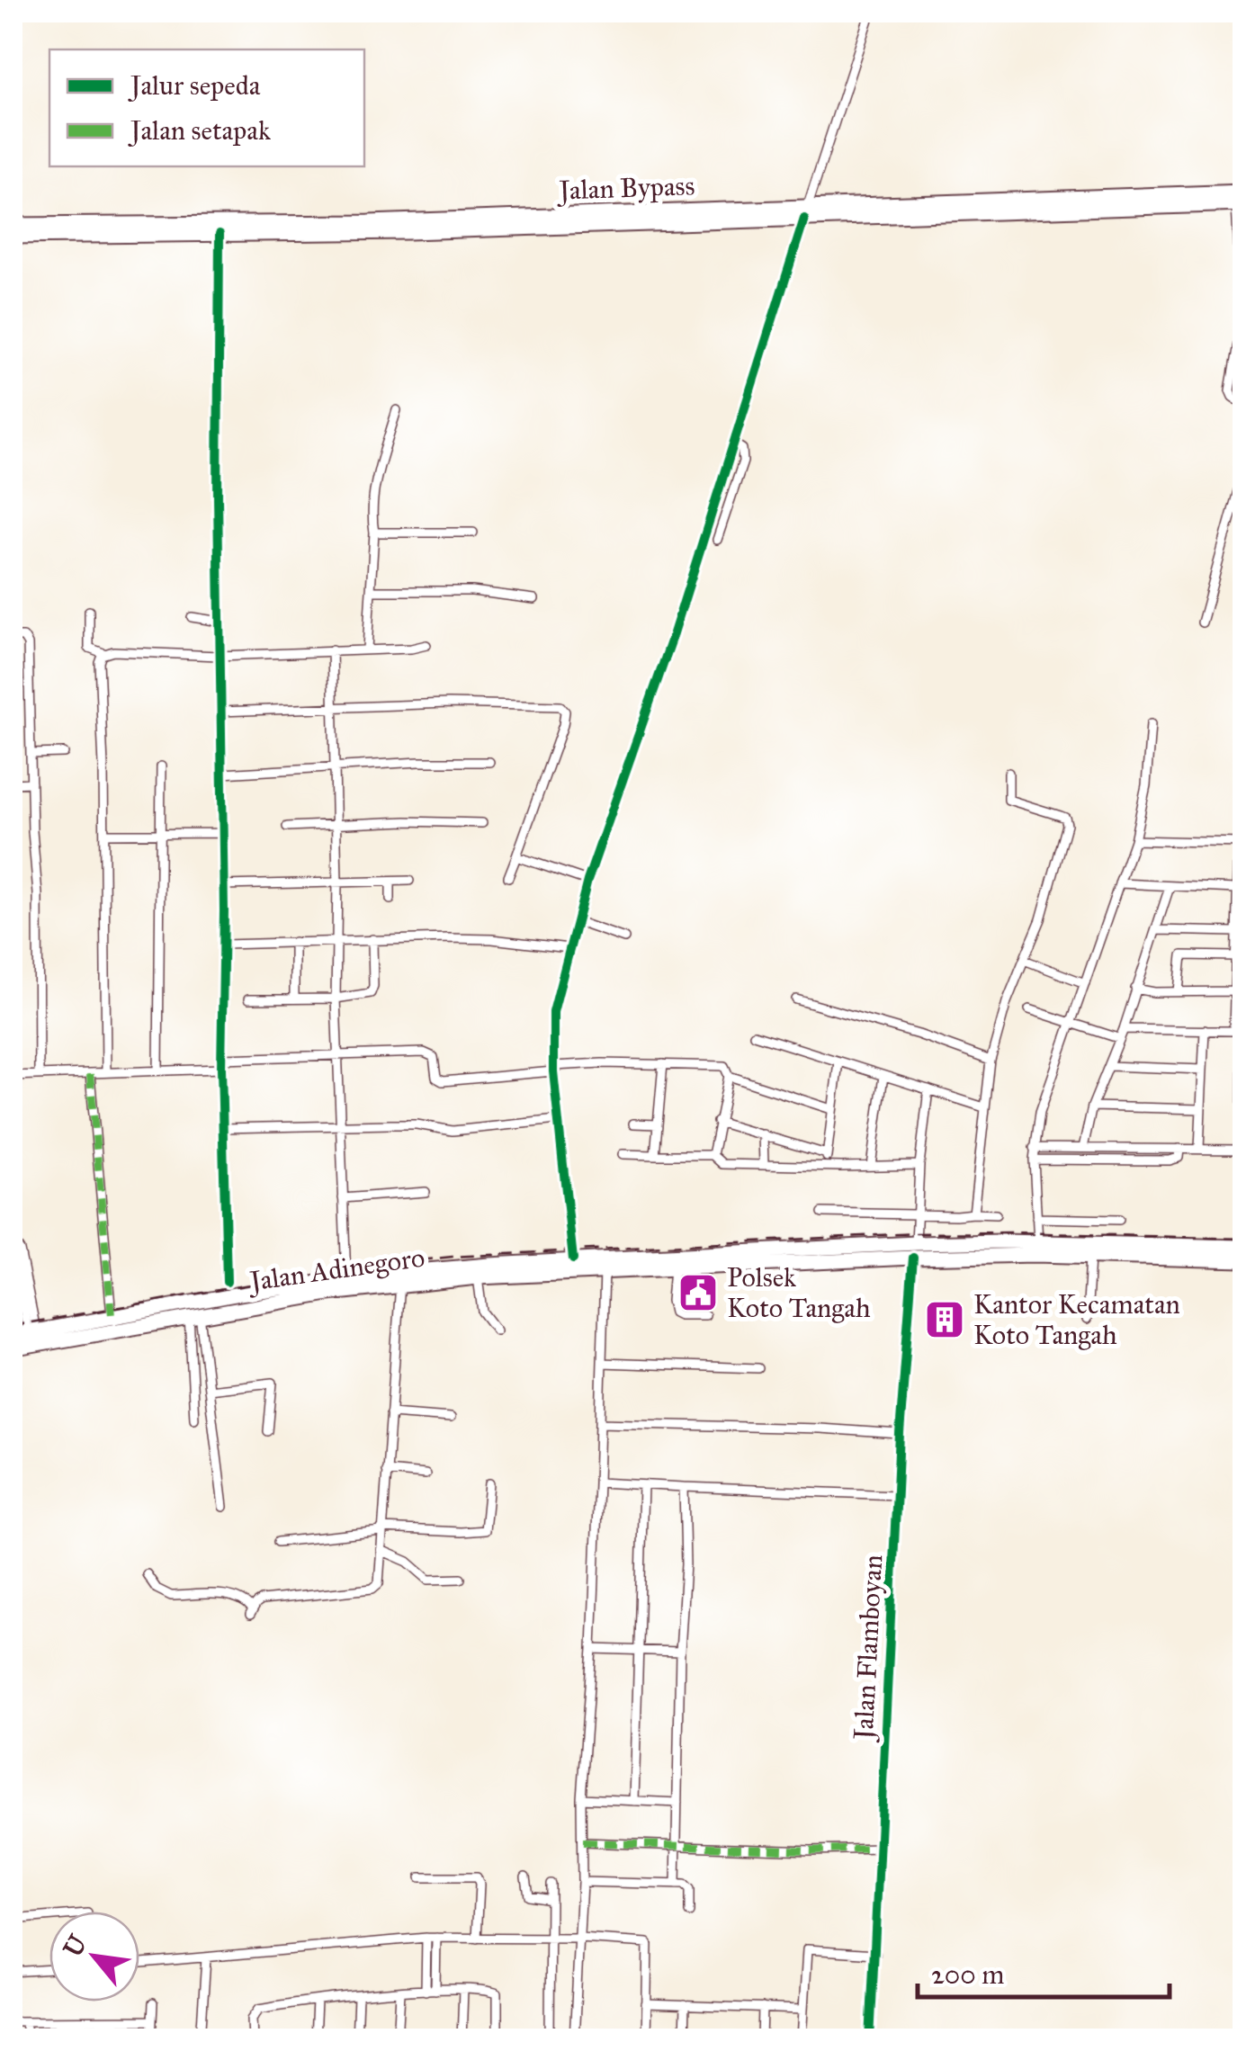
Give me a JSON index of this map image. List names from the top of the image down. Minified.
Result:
{"streets":{"highway":["Jalan Bypass","Jalan Adinegoro"],"street":["Jalan Flamboyan"]},"crossings":[["Jalan Adinegoro","Jalan Flamboyan"]],"places":{"public building":["Polsek Koto Tangah"],"building":["Kantor Kecamatan Koto Tangah"]},"legend":["Jalur sepeda","Jalan setapak"],"scale_bar":"200 m","north":"top left"}
